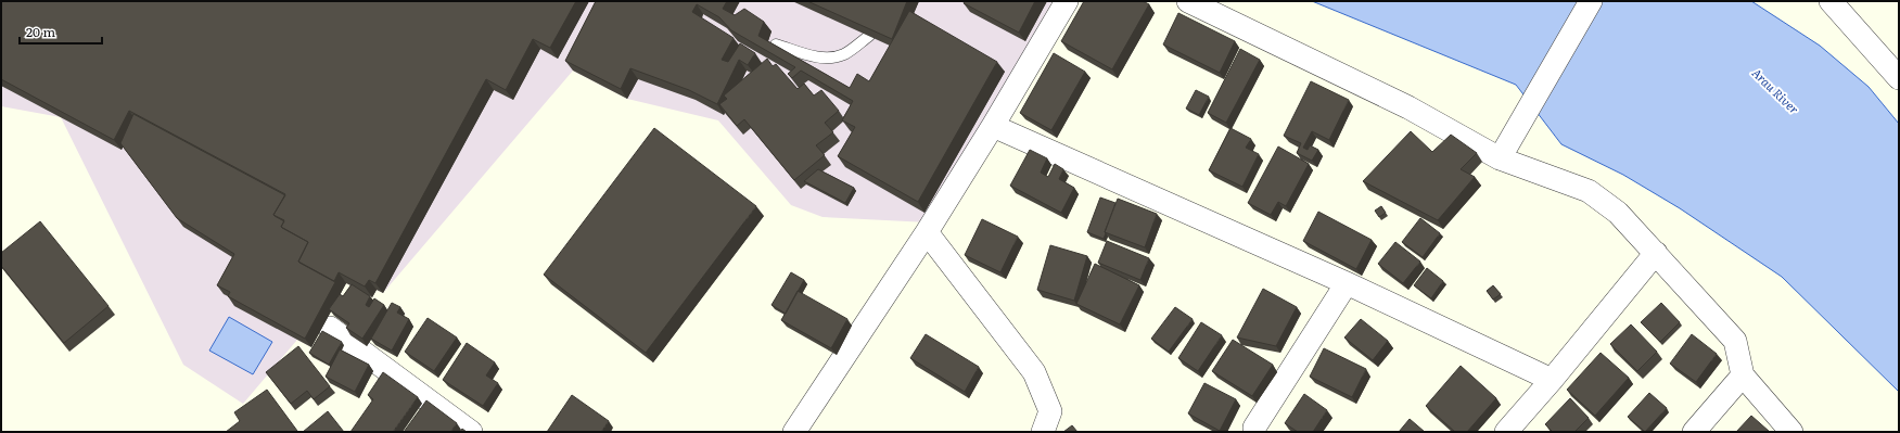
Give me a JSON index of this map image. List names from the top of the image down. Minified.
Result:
{"water":["Arau River"],"scale_bar":"20 m"}
